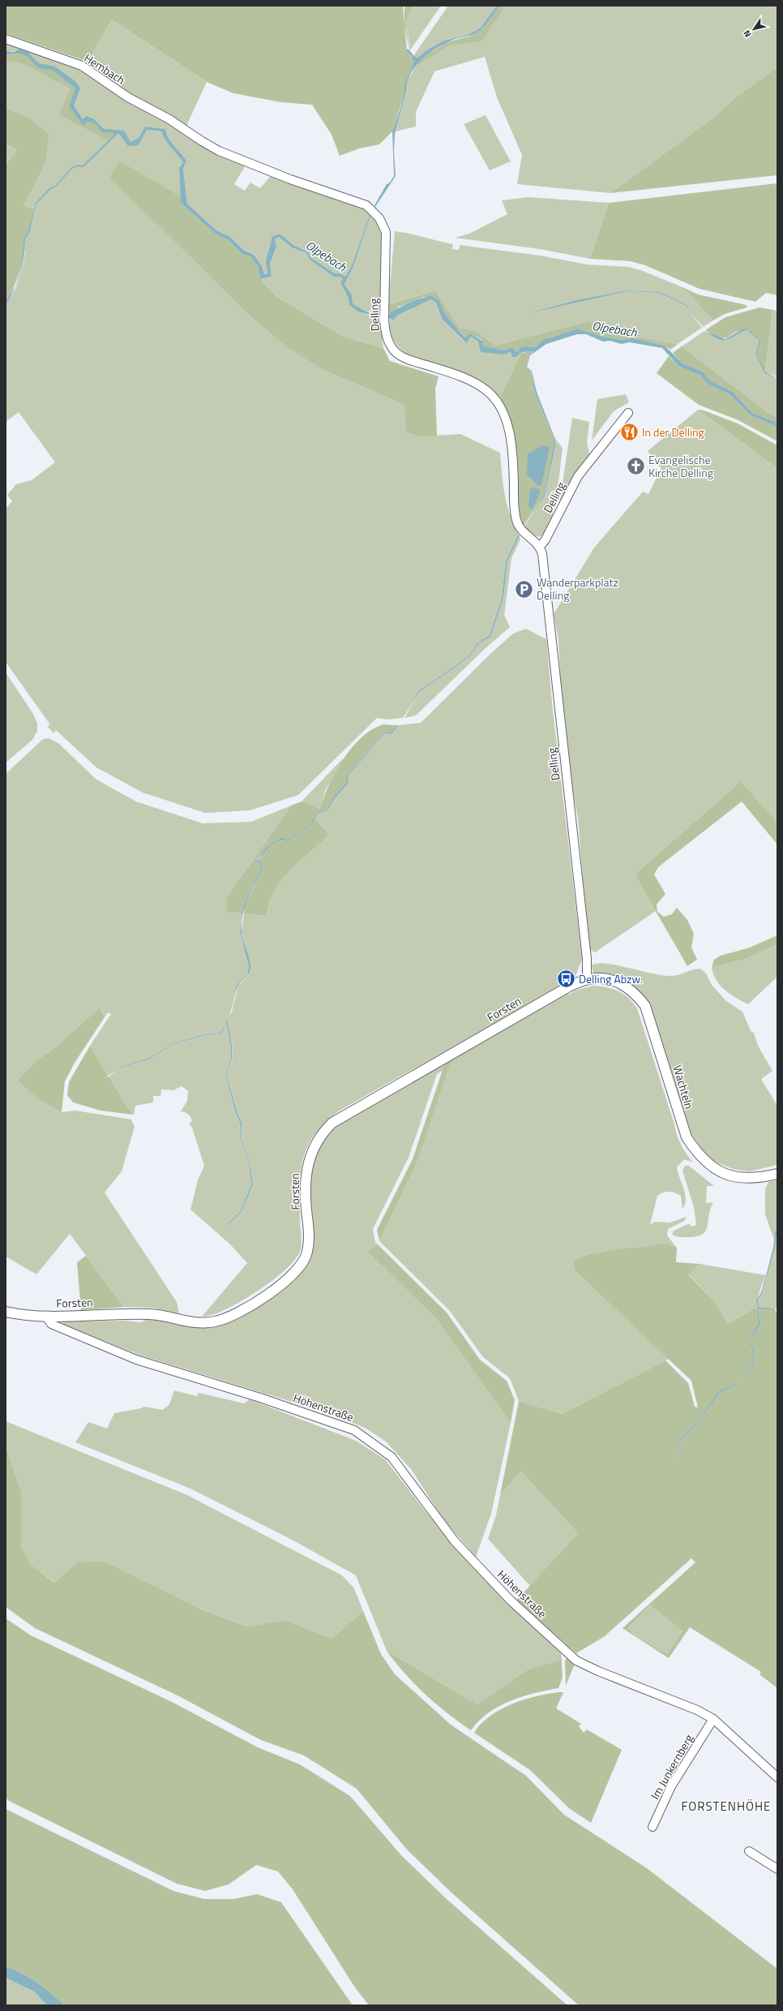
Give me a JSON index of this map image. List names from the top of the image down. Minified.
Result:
{"streets":{"street":["Hembach","Delling","Forsten","Wachteln","Höhenstraße","Im Junkernberg"]},"crossings":[["Hembach","Delling"],["Delling","Forsten"],["Delling","Wachteln"],["Forsten","Wachteln"],["Forsten","Höhenstraße"],["Höhenstraße","Im Junkernberg"]],"districts":["FORSTENHÖHE"],"water":["Olpebach"],"places":{"restaurant":["In der Delling"],"church":["Evangelische Kirche Delling"],"parking":["Wanderparkplatz Delling"],"bus stop":["Delling Abzw."]},"north":"bottom left"}
